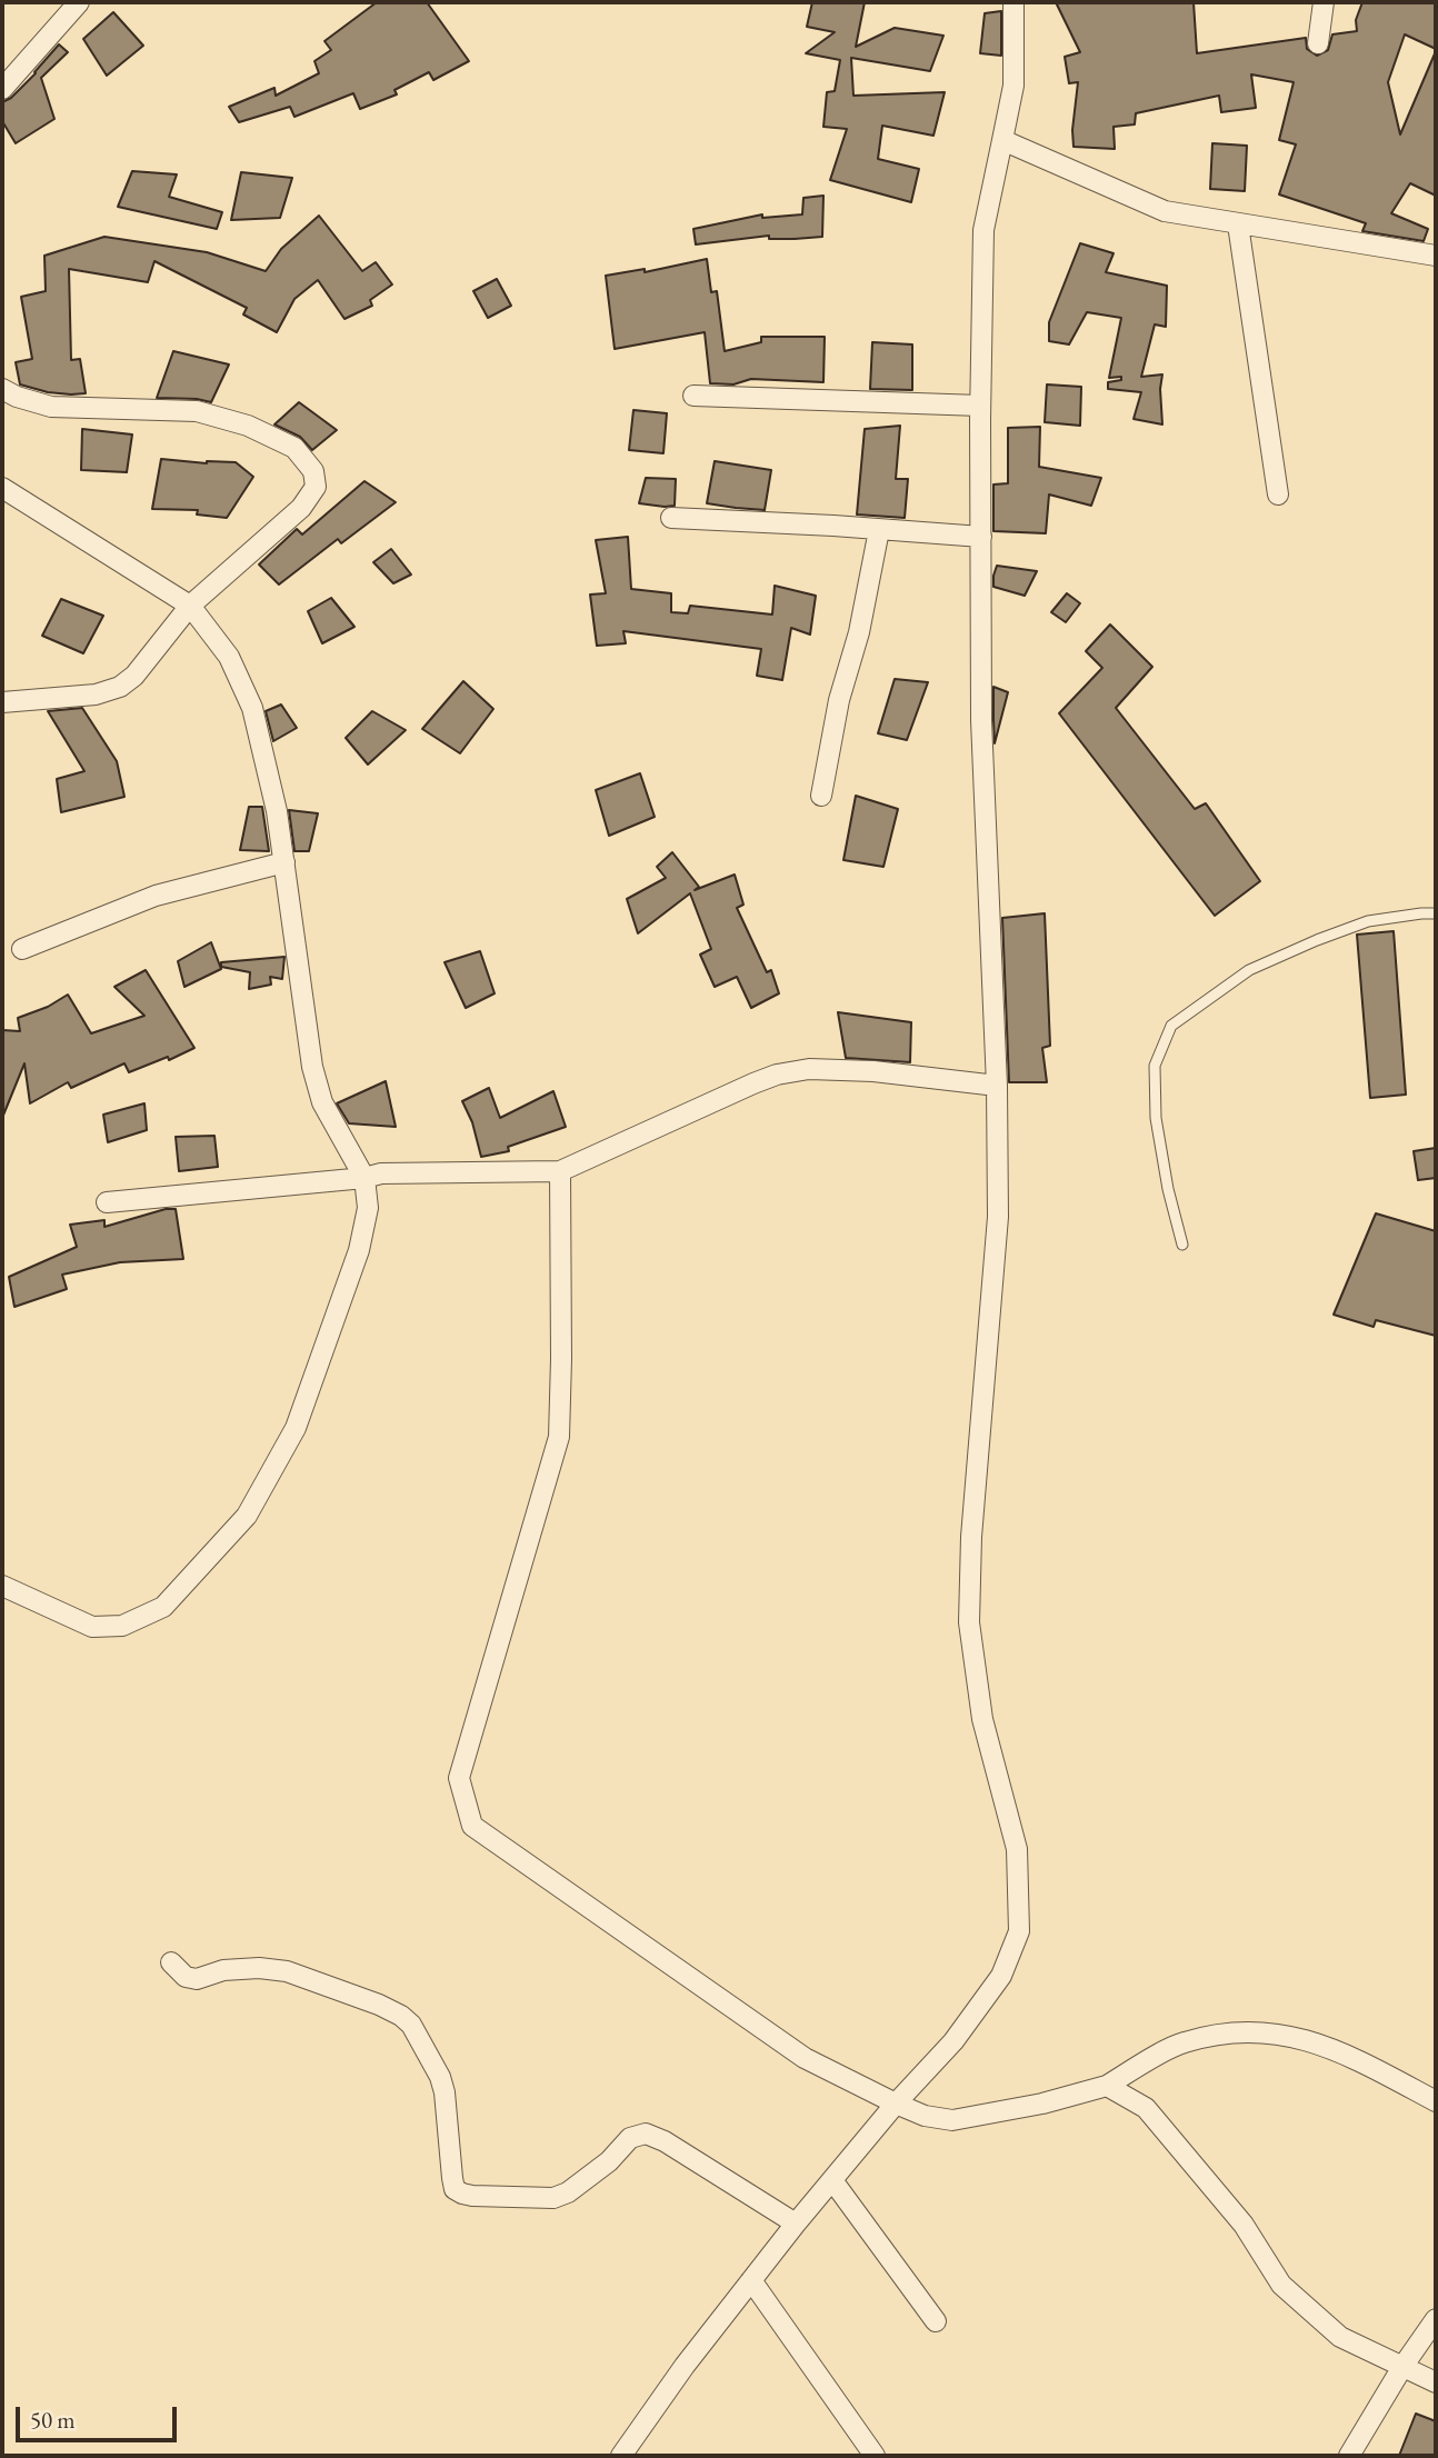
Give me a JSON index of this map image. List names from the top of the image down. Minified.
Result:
{"scale_bar":"50 m"}
